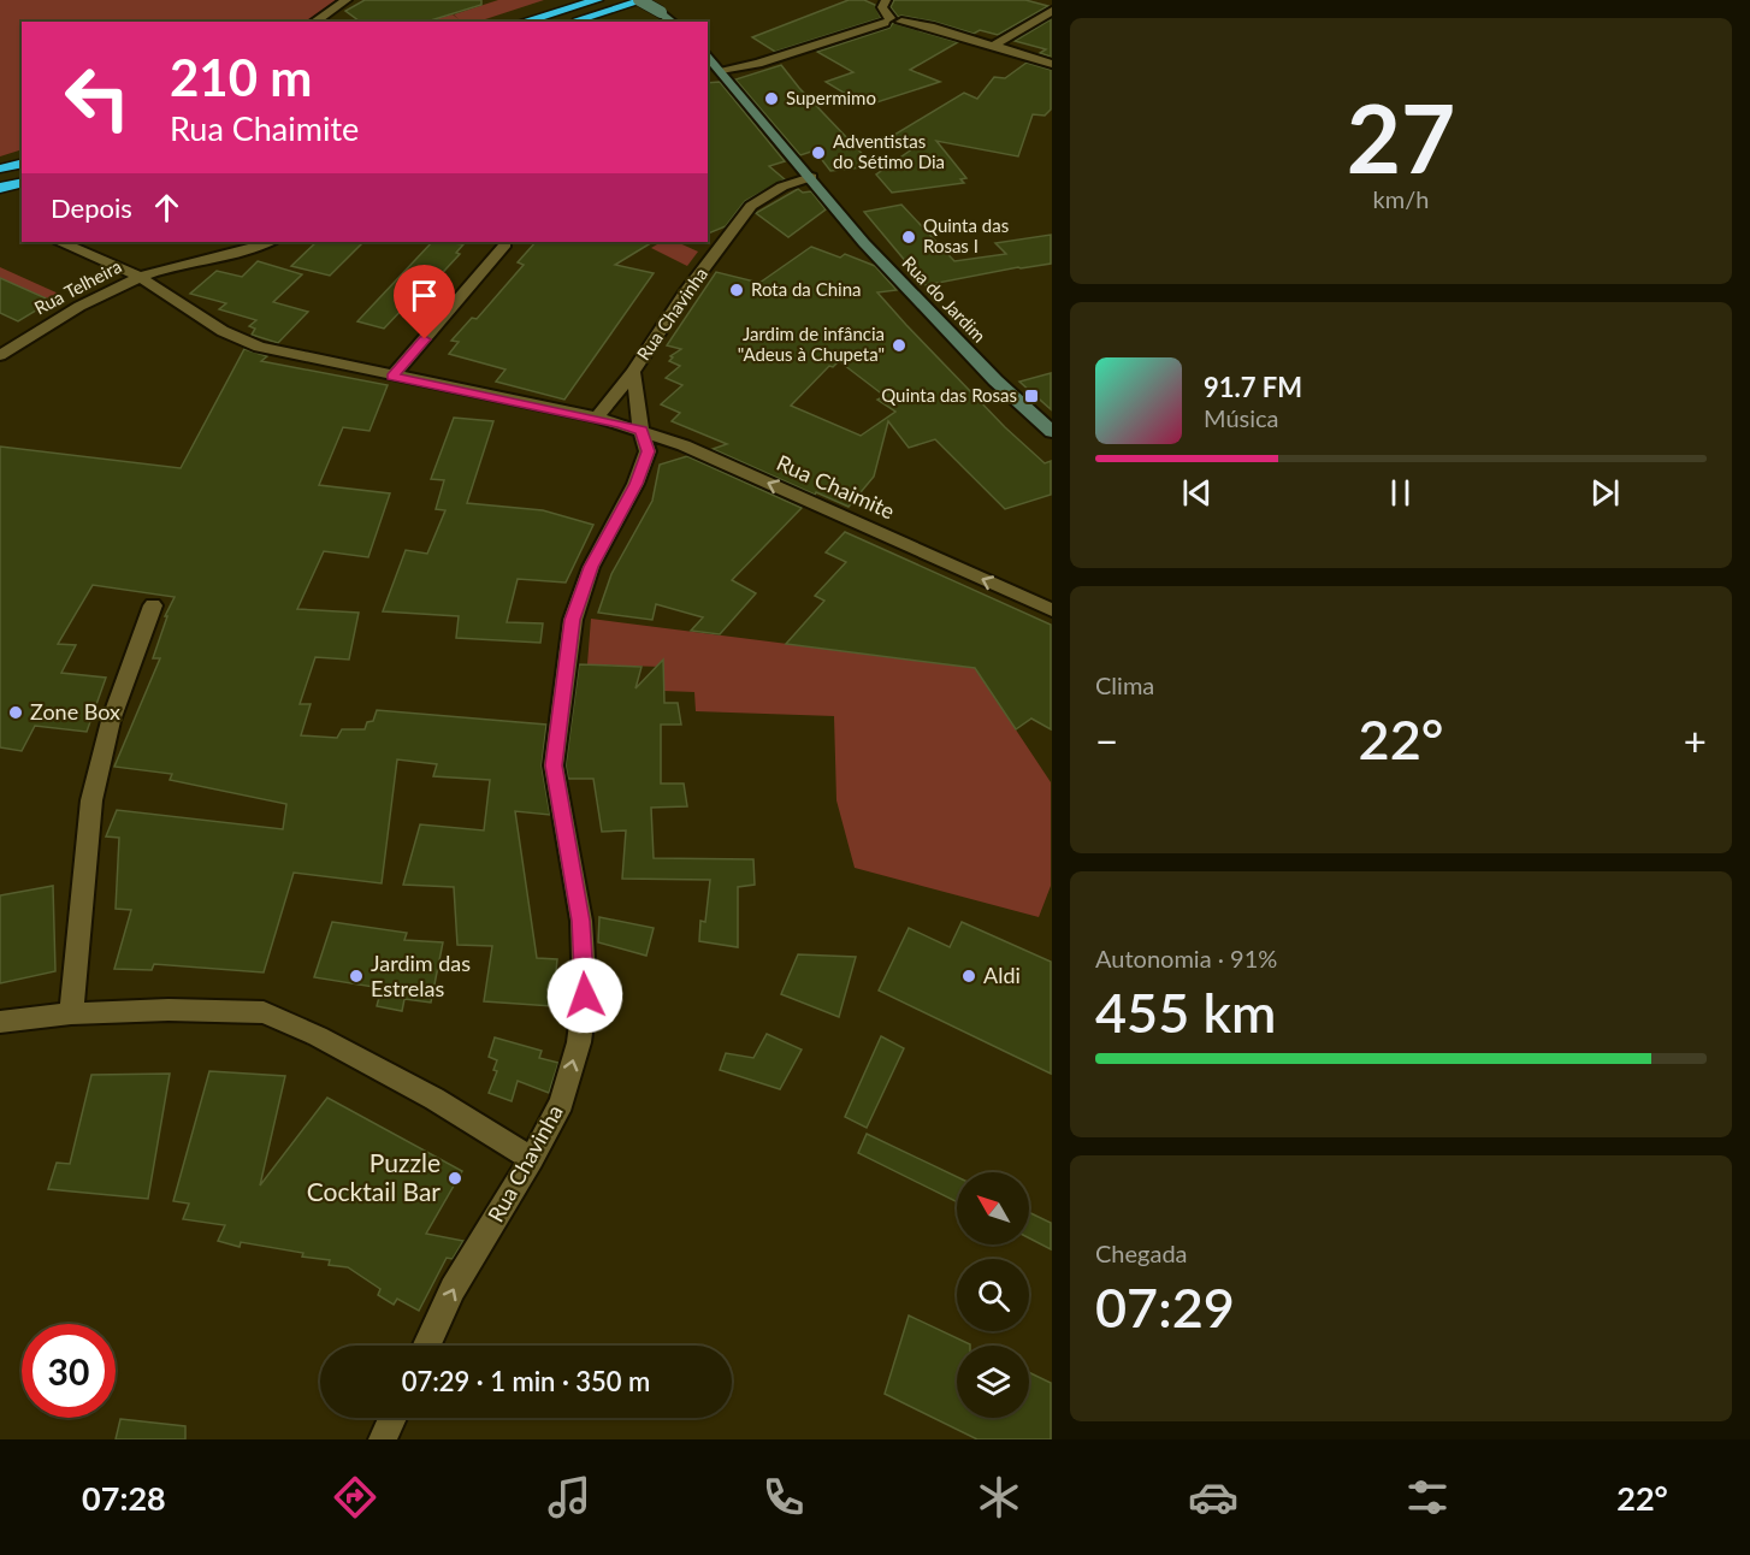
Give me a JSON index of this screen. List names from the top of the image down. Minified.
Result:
{"streets":{"main road":["Rua do Jardim"],"street":["Rua Telheira","Rua Chavinha","Rua Chaimite"]},"crossings":[["Rua Telheira","Rua Chaimite"],["Rua do Jardim","Rua Chavinha"],["Rua Chavinha","Rua Chaimite"]],"one_way":["Rua Chavinha","Rua Chaimite"],"places":{"other":["Supermimo","Adventistas do Sétimo Dia","Quinta das Rosas I","Rota da China","Jardim de infância \"Adeus à Chupeta\"","Zone Box","Jardim das Estrelas","Aldi","Puzzle Cocktail Bar"],"transit":["Quinta das Rosas"]},"north":"top left","page":{"tile":[["27","km/h"],"Clima",["Autonomia · 91%","455 km"],["Chegada","07:29"]],"turn":["210 m","Rua Chaimite"],"then":"Depois","song":["91.7 FM","Música"],"heat":["−","22°","+"],"limit":"30","trip":"07:29 · 1 min · 350 m","tabs":["07:28","22°"]}}
